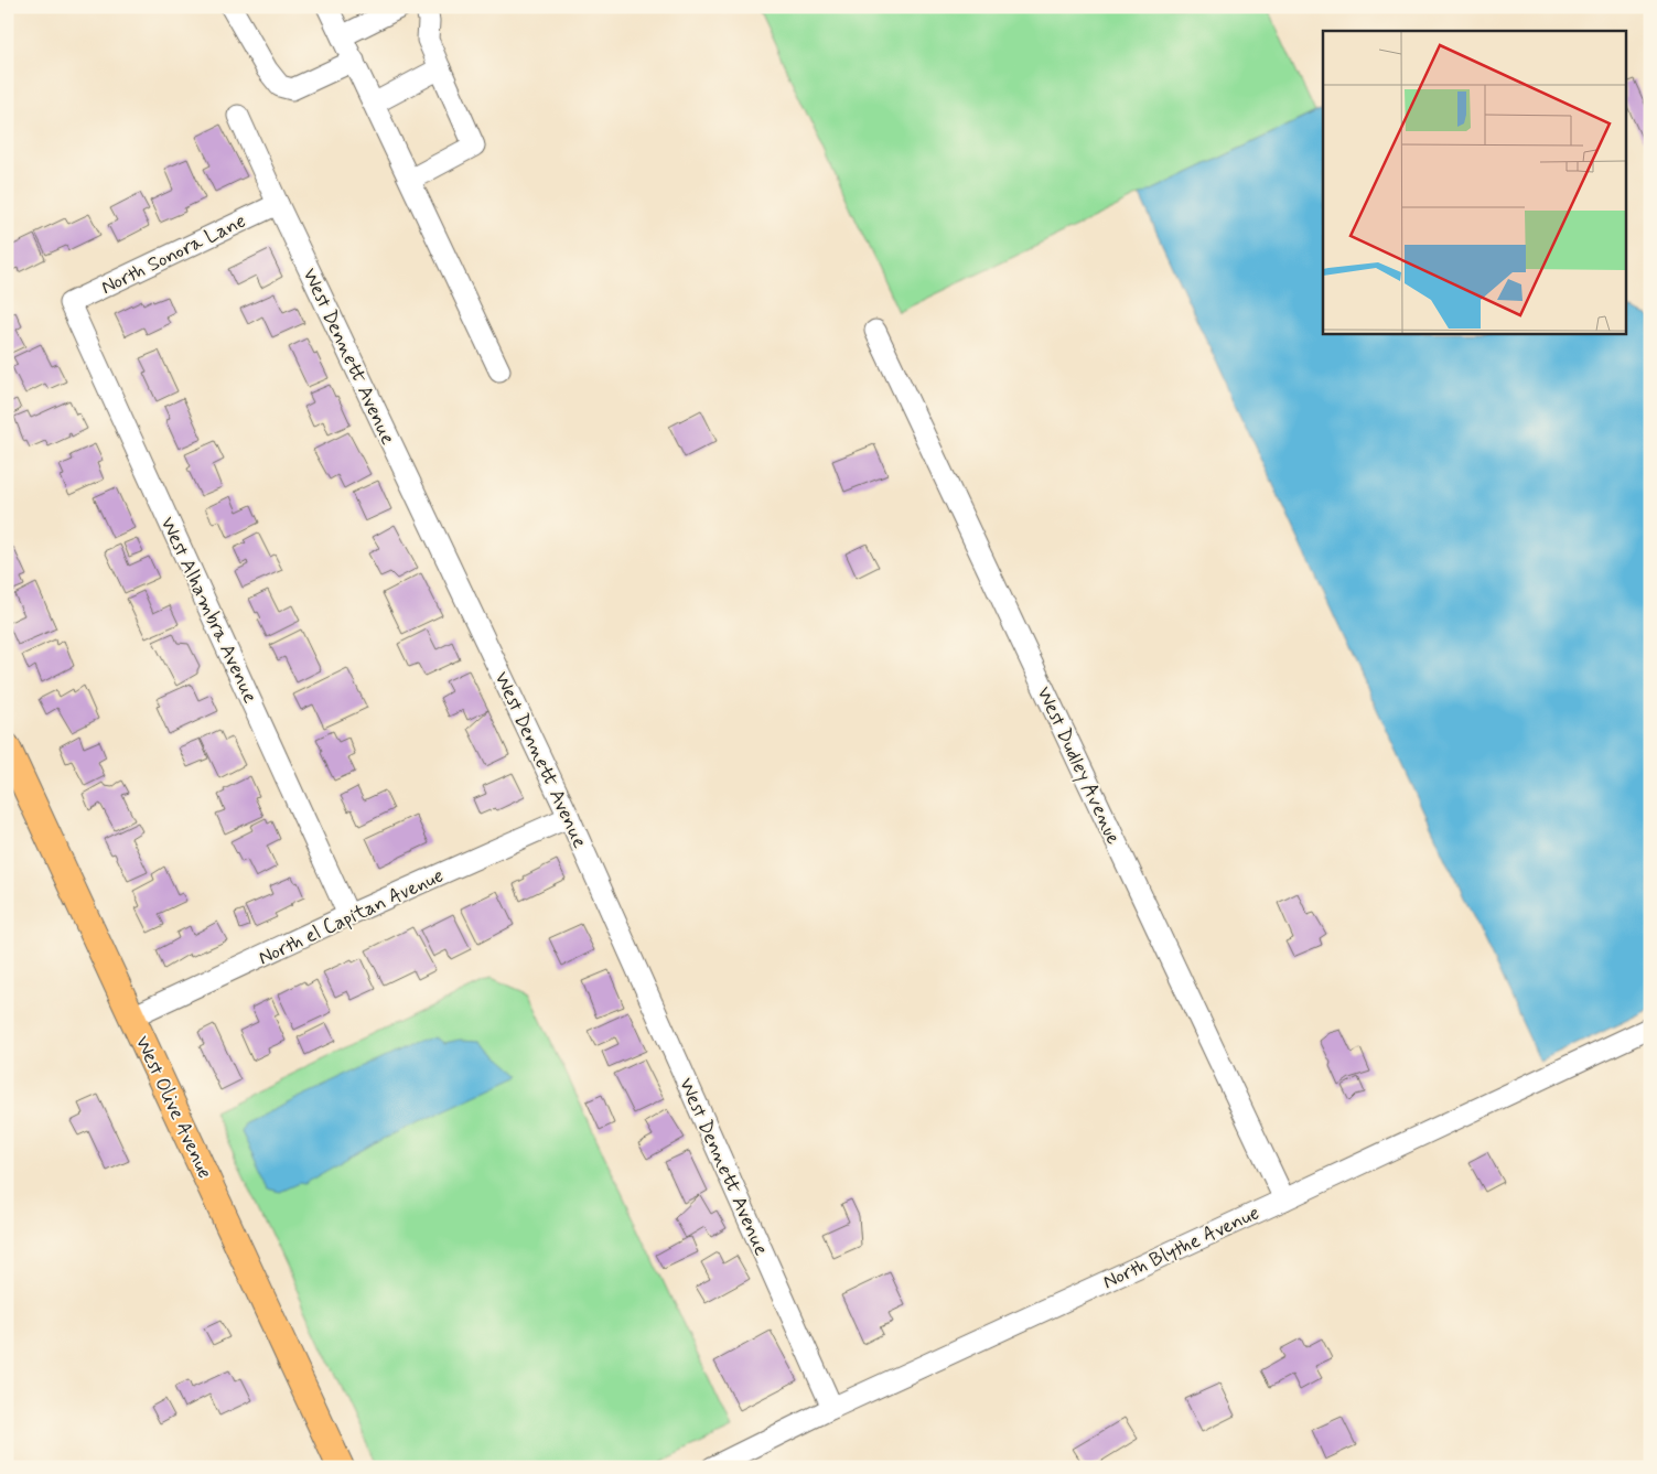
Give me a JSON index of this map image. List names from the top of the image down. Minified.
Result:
{"streets":{"main road":["West Olive Avenue"],"street":["North Sonora Lane","West Dennett Avenue","West Alhambra Avenue","West Dudley Avenue","North el Capitan Avenue","North Blythe Avenue"]},"crossings":[["North Sonora Lane","West Dennett Avenue"],["North Sonora Lane","West Alhambra Avenue"],["West Dennett Avenue","North el Capitan Avenue"],["West Dennett Avenue","North Blythe Avenue"],["West Alhambra Avenue","North el Capitan Avenue"],["West Dudley Avenue","North Blythe Avenue"],["North el Capitan Avenue","West Olive Avenue"]]}
